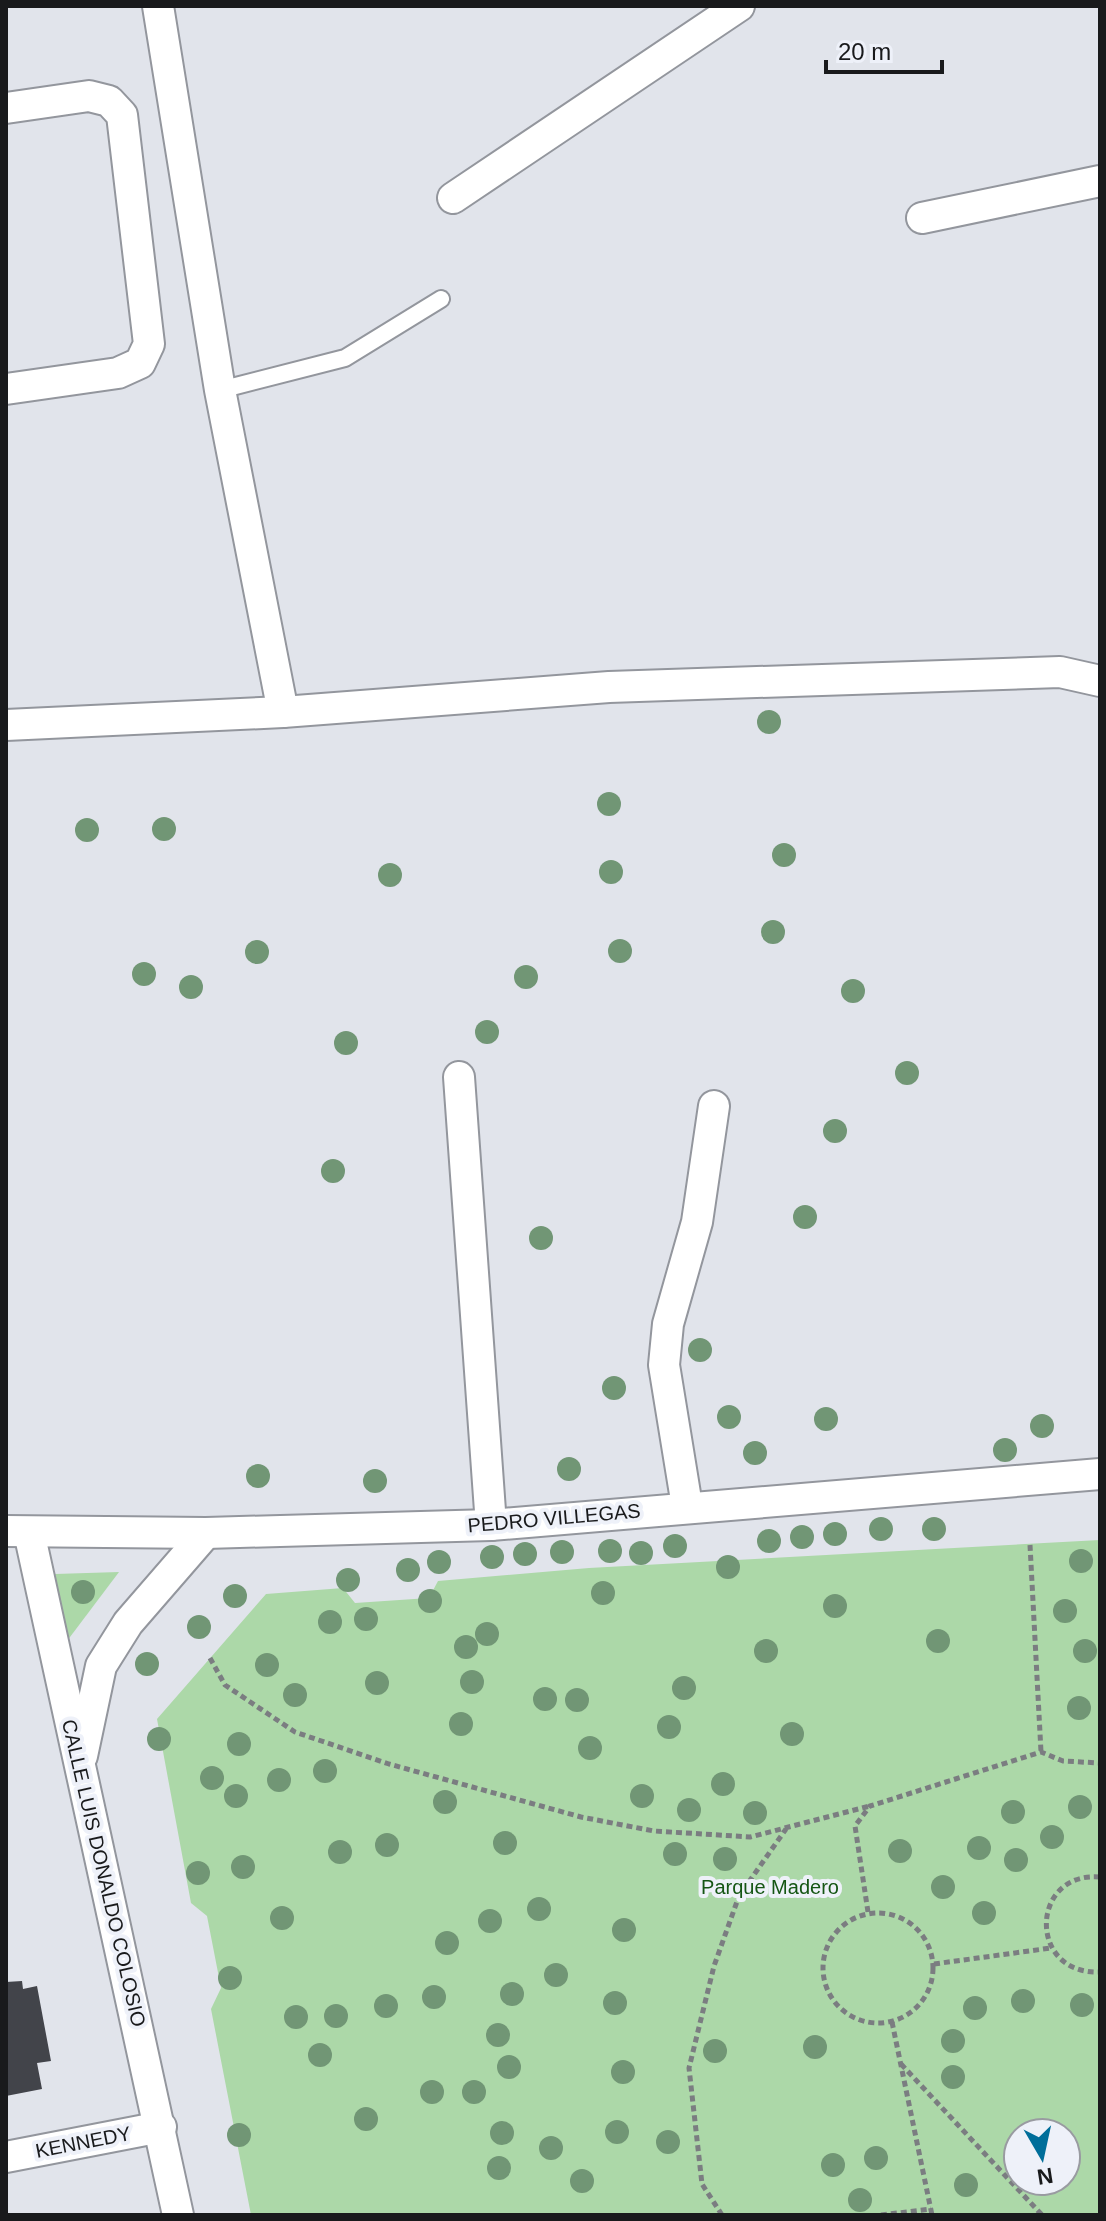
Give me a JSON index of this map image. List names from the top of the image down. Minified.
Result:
{"streets":{"street":["PEDRO VILLEGAS","CALLE LUIS DONALDO COLOSIO","KENNEDY"]},"crossings":[["PEDRO VILLEGAS","CALLE LUIS DONALDO COLOSIO"],["CALLE LUIS DONALDO COLOSIO","KENNEDY"]],"parks":["Parque Madero"],"scale_bar":"20 m","north":"bottom"}
